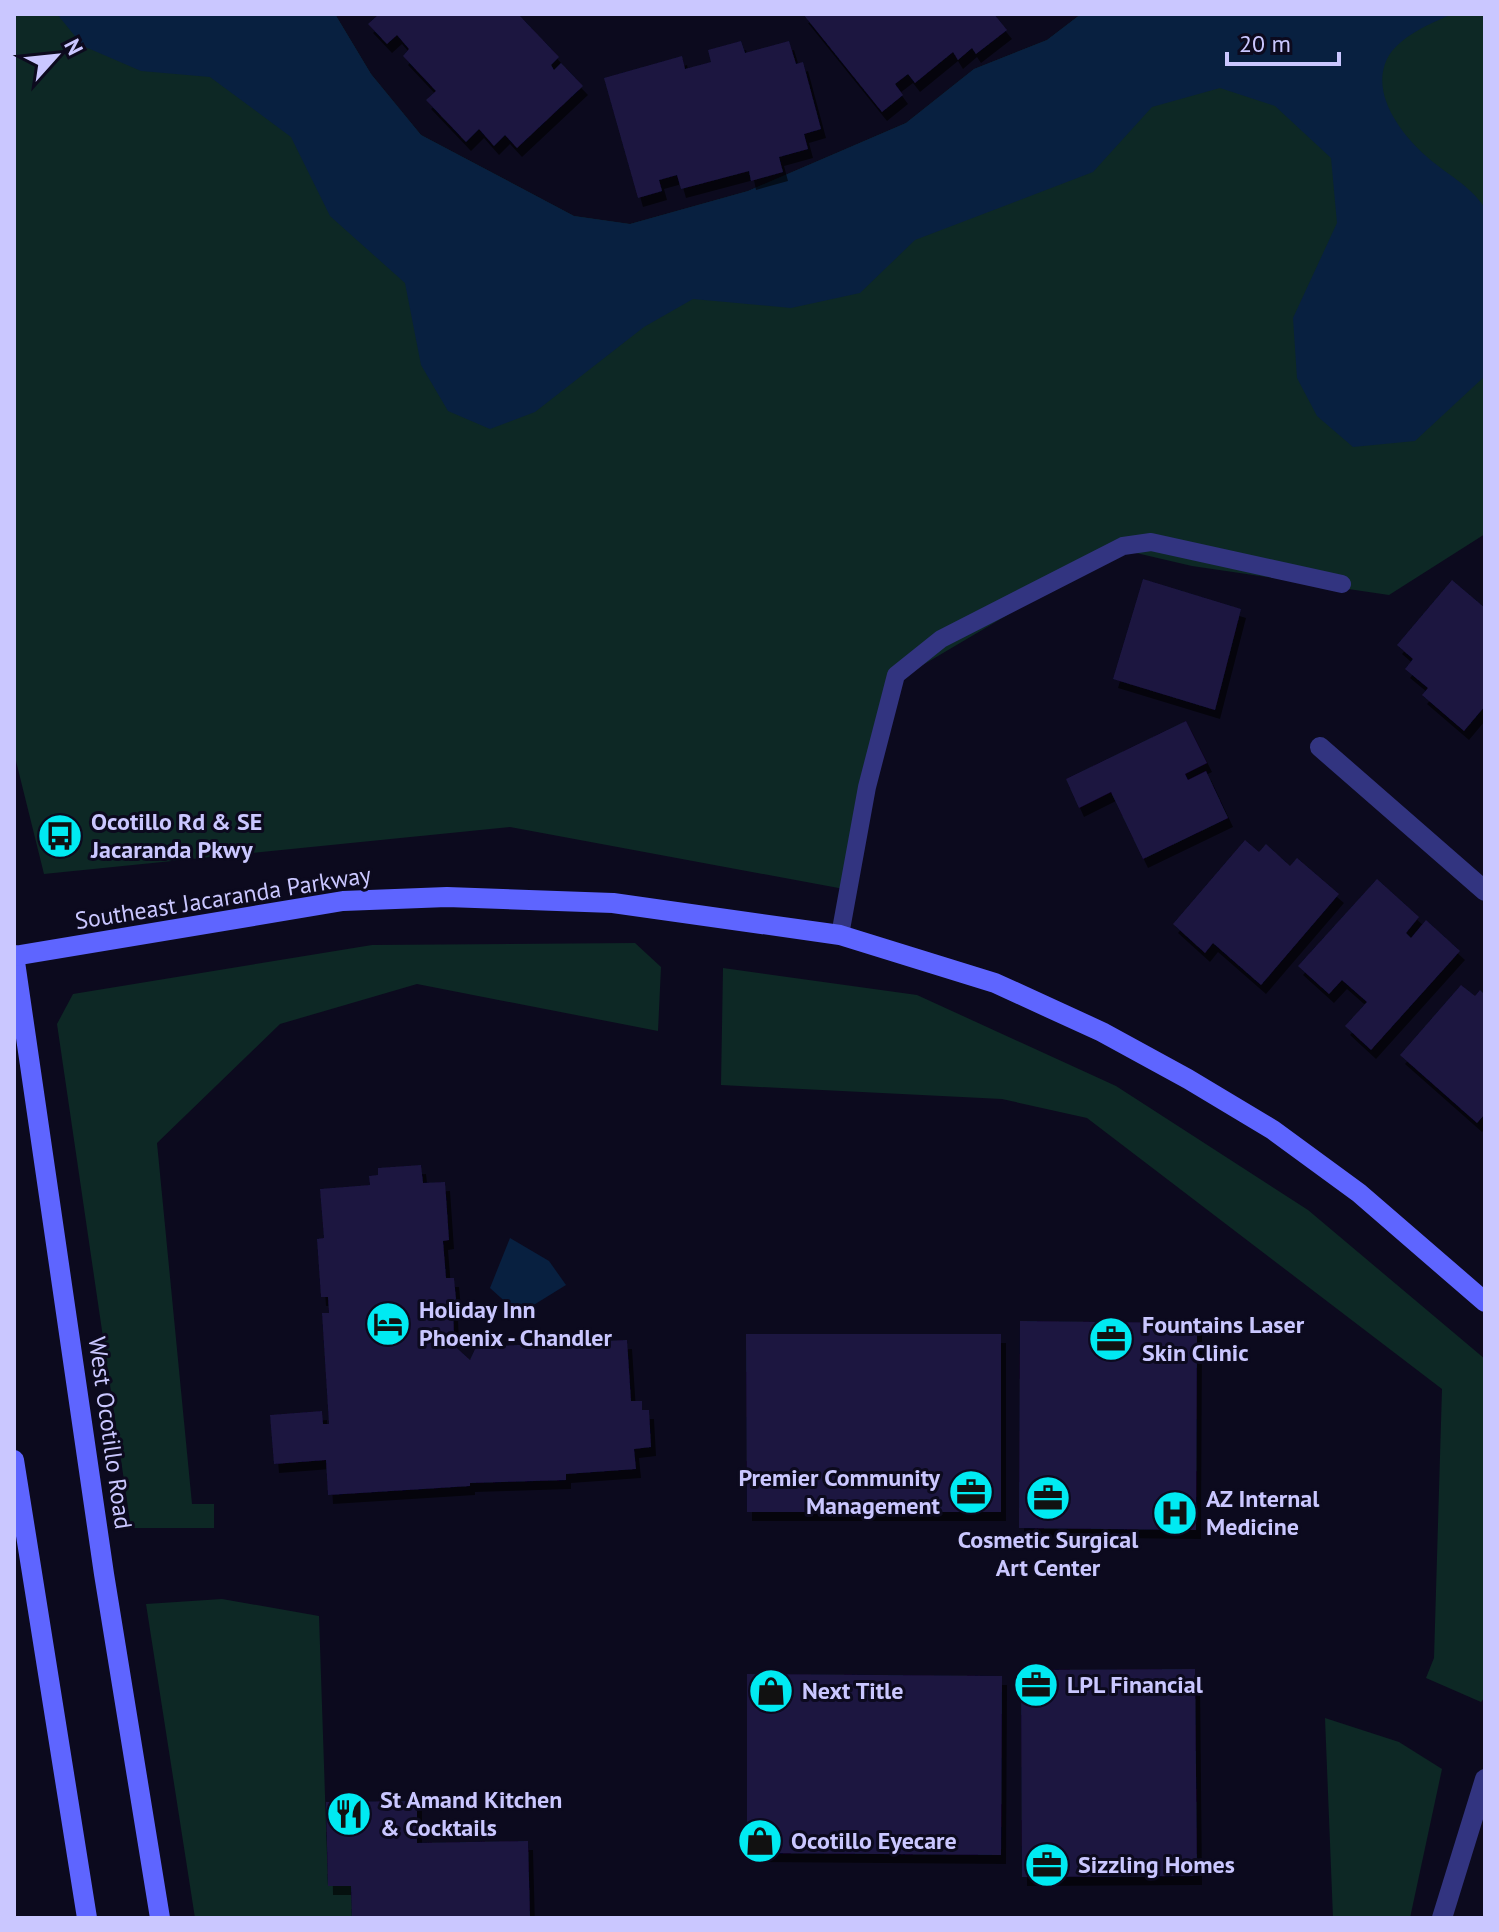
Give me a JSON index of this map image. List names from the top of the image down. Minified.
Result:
{"streets":{"street":["Southeast Jacaranda Parkway","West Ocotillo Road"]},"crossings":[["Southeast Jacaranda Parkway","West Ocotillo Road"]],"places":{"bus stop":["Ocotillo Rd & SE Jacaranda Pkwy"],"hotel":["Holiday Inn Phoenix - Chandler"],"office":["Fountains Laser Skin Clinic","Premier Community Management","Cosmetic Surgical Art Center","LPL Financial","Sizzling Homes"],"hospital":["AZ Internal Medicine"],"shop":["Next Title","Ocotillo Eyecare"],"restaurant":["St Amand Kitchen & Cocktails"]},"scale_bar":"20 m","north":"top right"}
